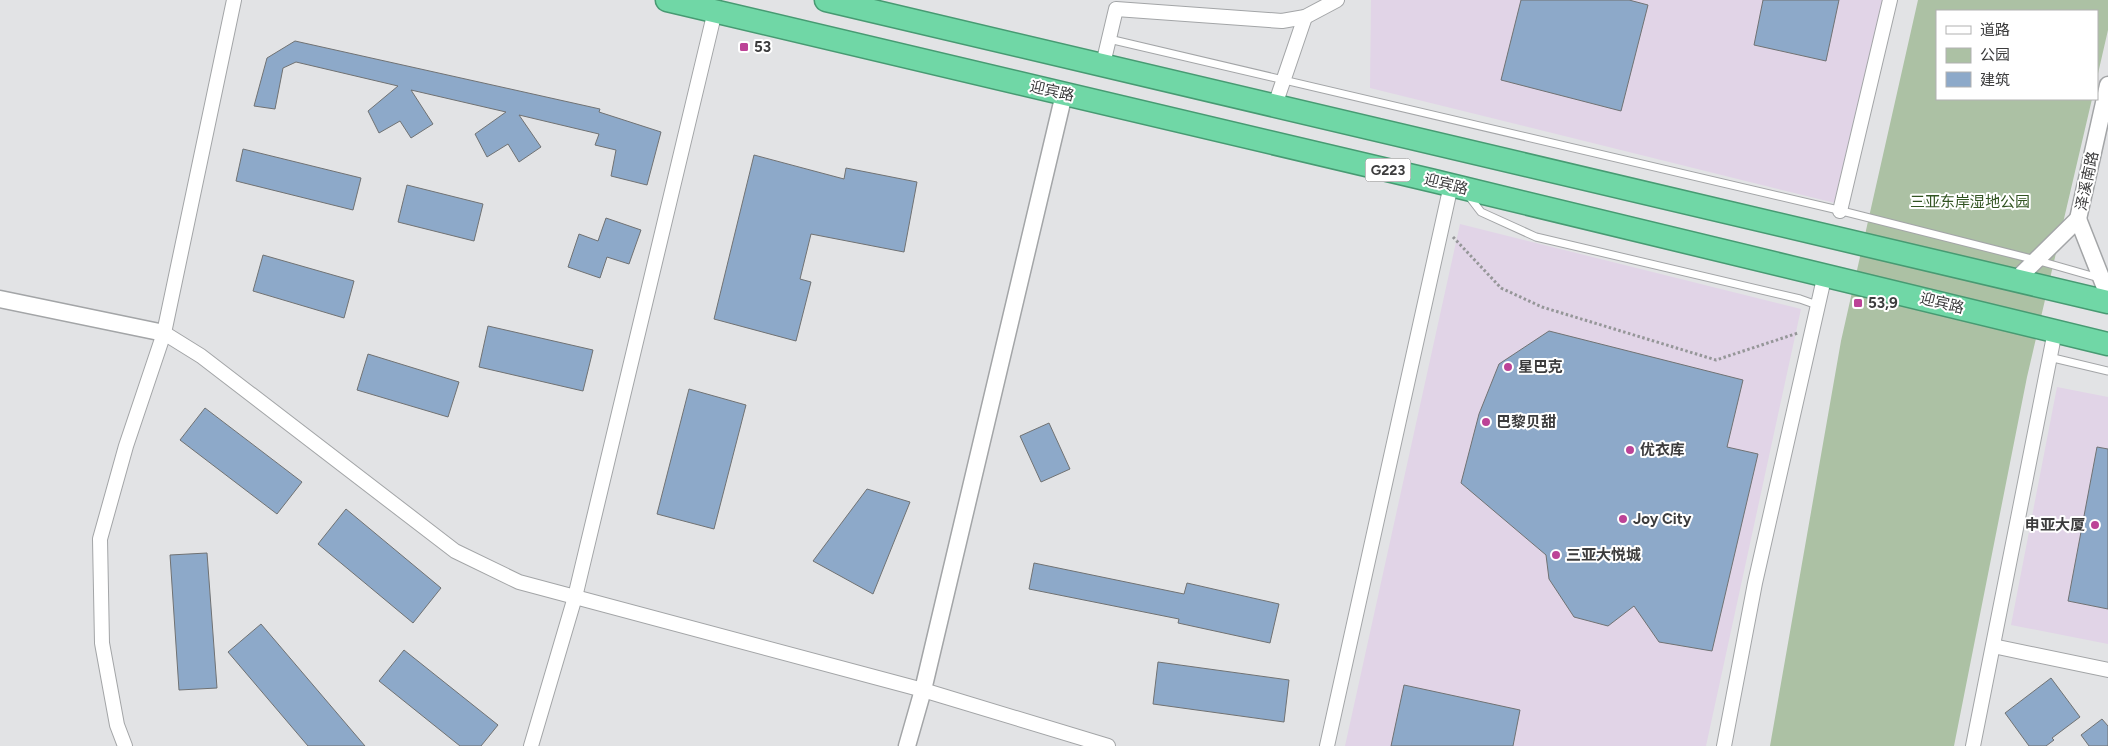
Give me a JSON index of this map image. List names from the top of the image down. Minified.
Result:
{"streets":{"highway":["迎宾路","G223"],"street":["泽溪南路"]},"crossings":[["G223","泽溪南路"]],"parks":["三亚东岸湿地公园"],"places":{"transit":["53","53,9"],"other":["星巴克","巴黎贝甜","优衣库","Joy City","申亚大厦","三亚大悦城"]},"legend":["道路","公园","建筑"]}
